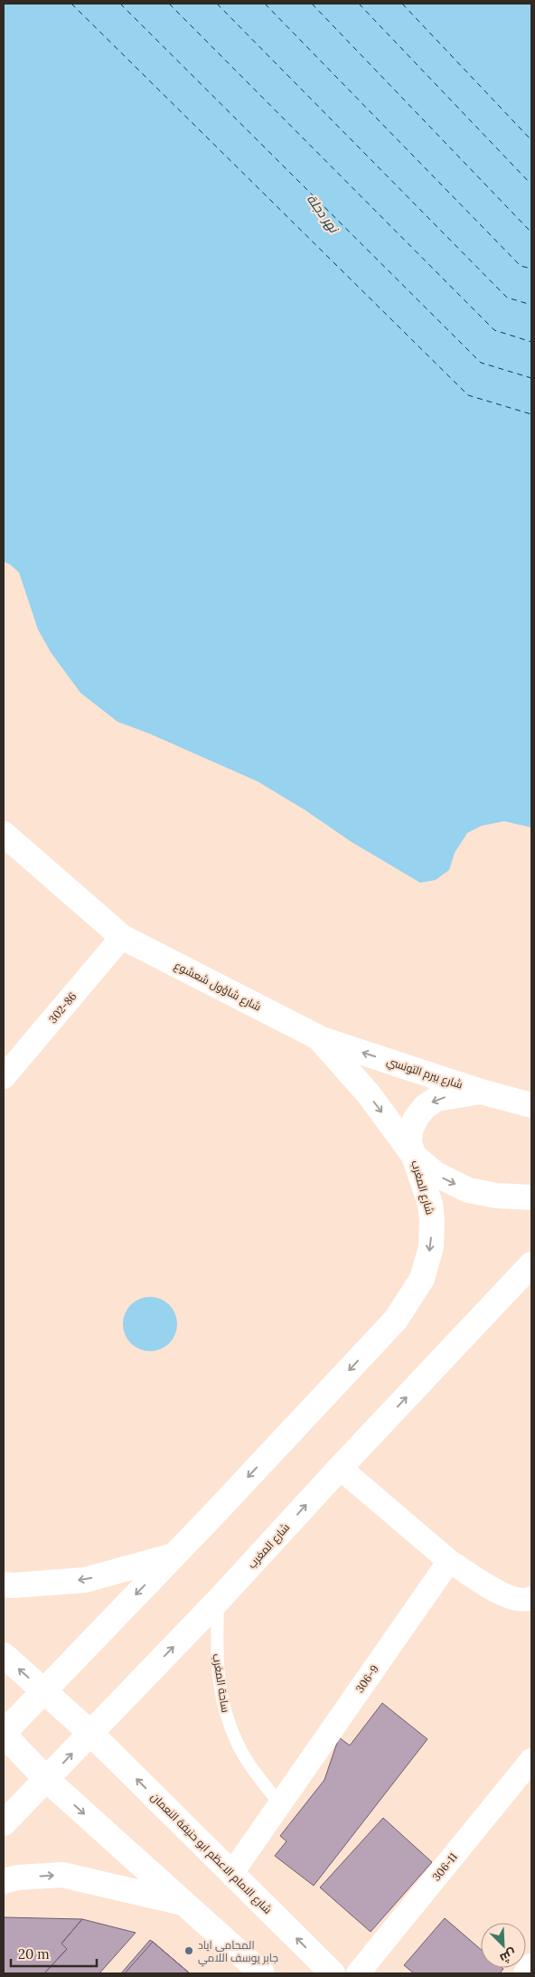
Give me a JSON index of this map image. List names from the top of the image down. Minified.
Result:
{"streets":{"street":["شارع شاؤول شعشوع","302-86","شارع بيرم التونسي","شارع المغرب","306-9","شارع الامام الاعظم ابو حنيفة النعمان","306-11"],"lane":["ساحة المغرب"]},"crossings":[["شارع شاؤول شعشوع","302-86"],["شارع شاؤول شعشوع","شارع بيرم التونسي"],["شارع شاؤول شعشوع","شارع المغرب"],["شارع المغرب","ساحة المغرب"],["شارع المغرب","شارع الامام الاعظم ابو حنيفة النعمان"],["306-9","ساحة المغرب"],["306-9","شارع الامام الاعظم ابو حنيفة النعمان"]],"one_way":["شارع بيرم التونسي"],"water":["نهر دجلة"],"places":["المحامي اياد جابر يوسف اللامي"],"scale_bar":"20 m","north":"bottom right"}
